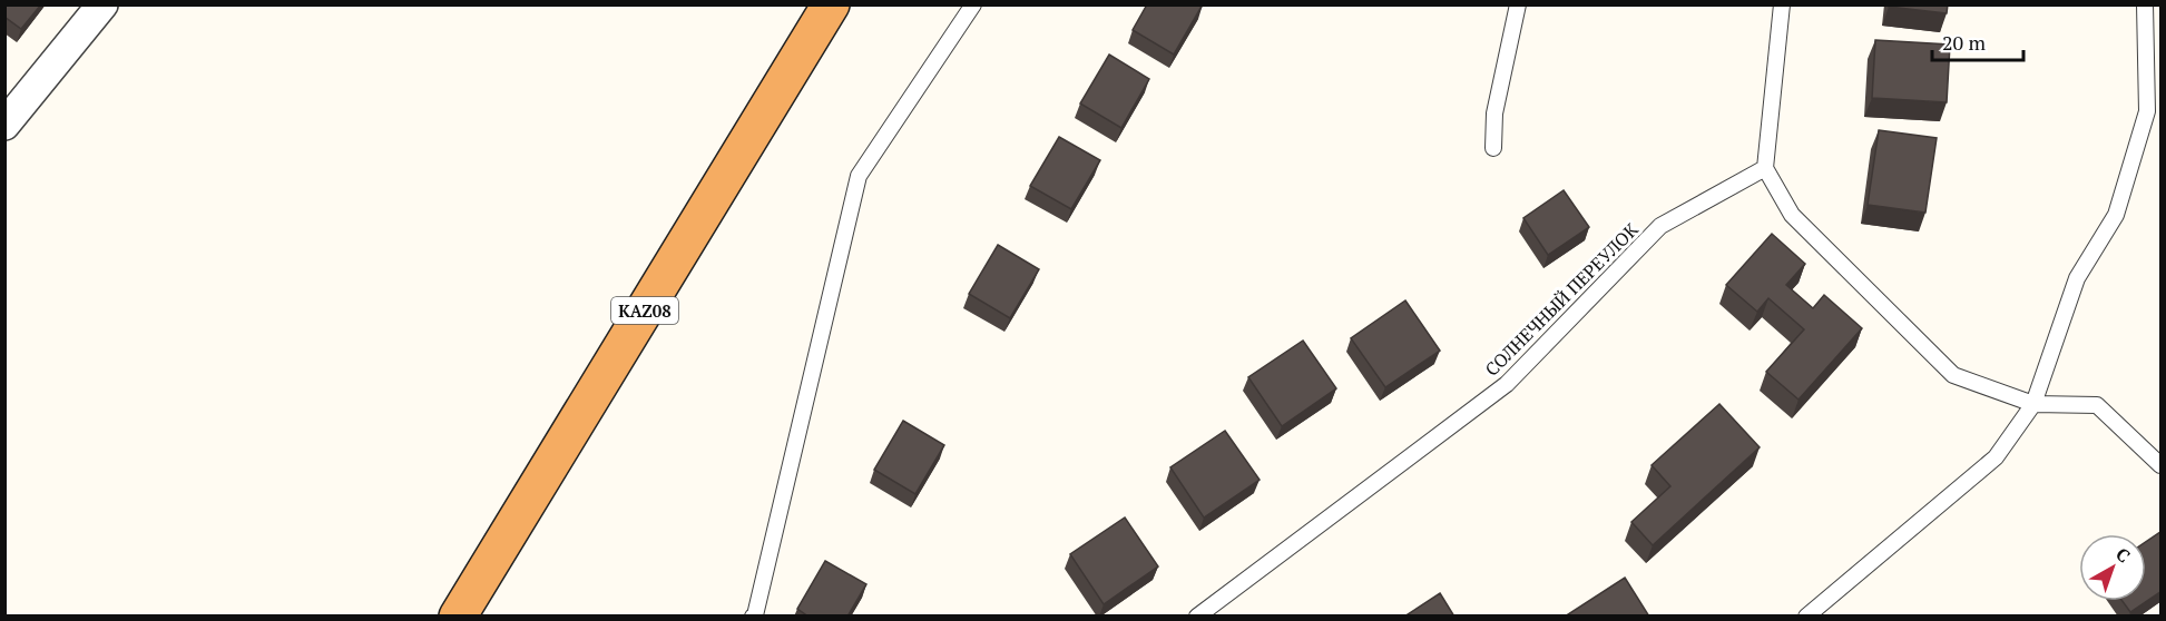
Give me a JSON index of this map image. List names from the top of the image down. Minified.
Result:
{"streets":{"highway":["KAZ08"],"lane":["СОЛНЕЧНЫЙ ПЕРЕУЛОК"]},"scale_bar":"20 m","north":"top right"}
